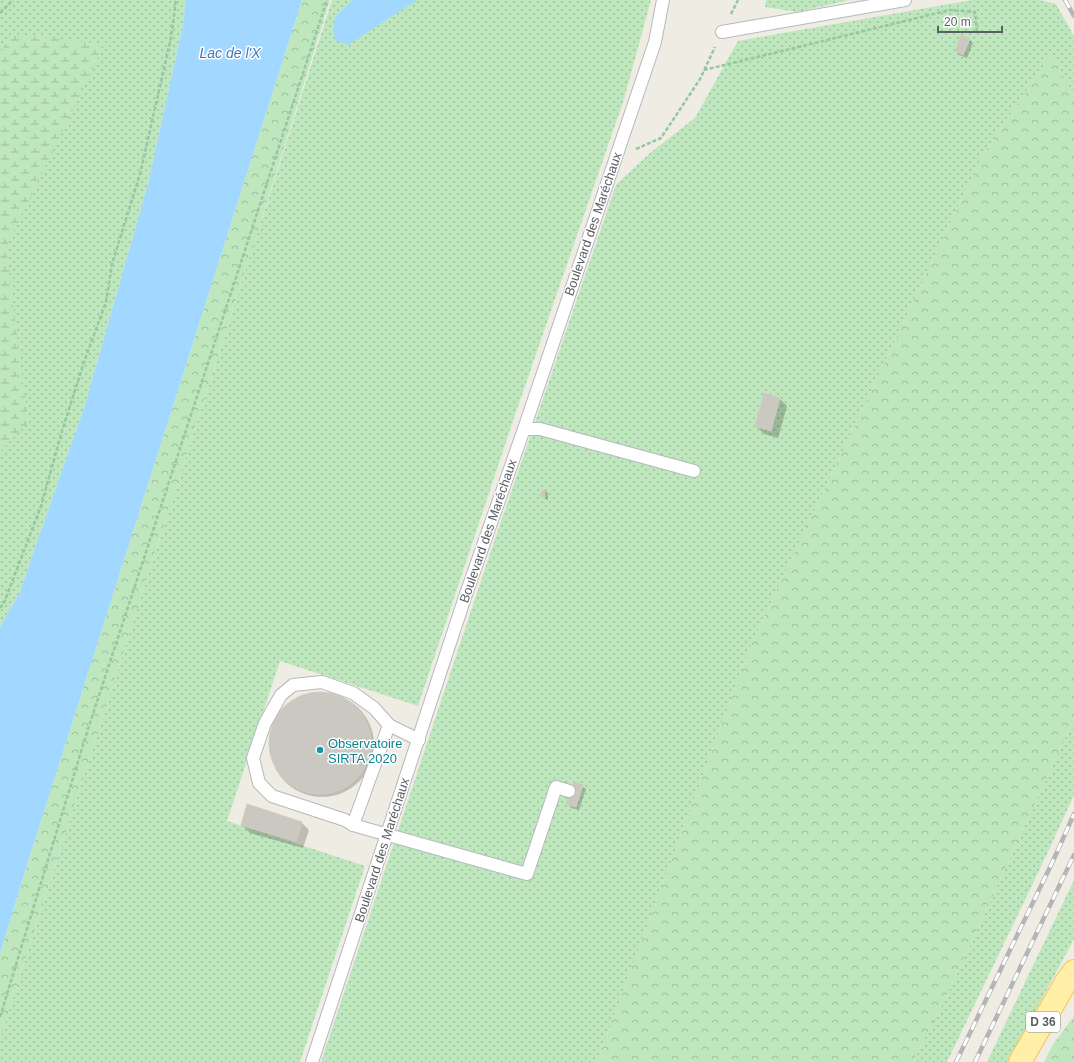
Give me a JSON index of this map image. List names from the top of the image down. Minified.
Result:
{"streets":{"main road":["D 36"],"lane":["Boulevard des Maréchaux"]},"water":["Lac de l'X"],"places":["Observatoire SIRTA 2020"],"scale_bar":"20 m"}
